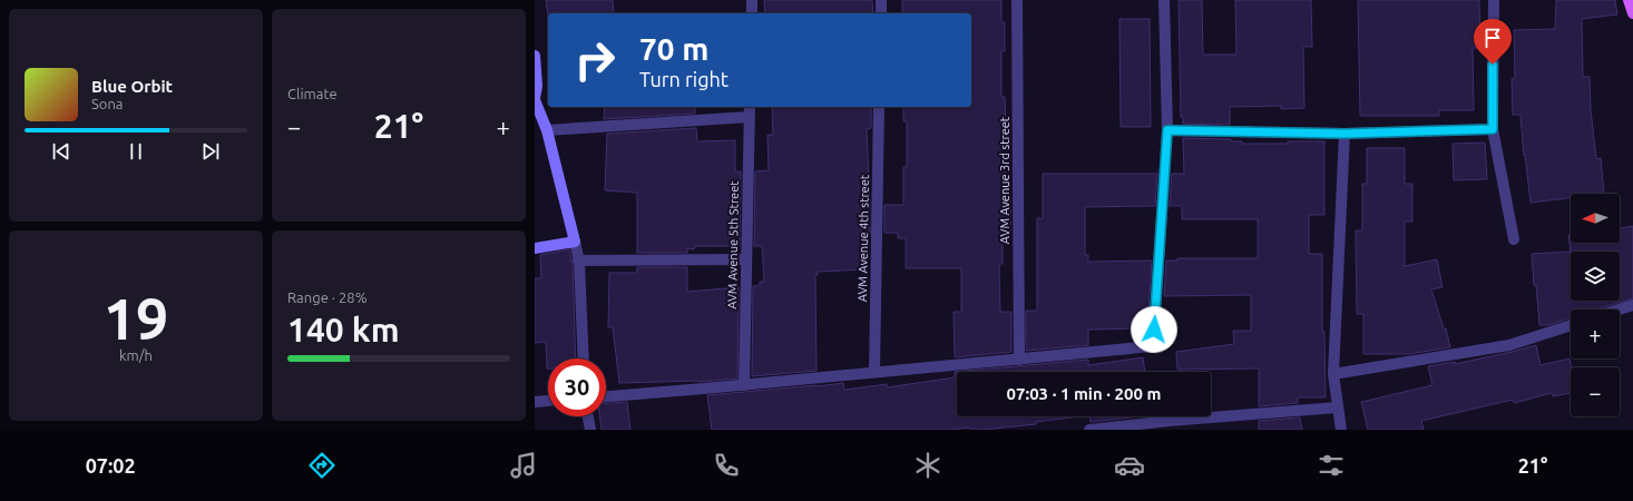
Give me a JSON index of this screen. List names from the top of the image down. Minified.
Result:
{"streets":{"street":["AVM Avenue 3rd street","AVM Avenue 4th street","AVM Avenue 5th Street"]},"north":"left","page":{"tile":["Climate",["19","km/h"],["Range · 28%","140 km"]],"turn":["70 m","Turn right"],"song":["Blue Orbit","Sona"],"heat":["−","21°","+"],"map_buttons":["+","−"],"limit":"30","trip":"07:03 · 1 min · 200 m","tabs":["07:02","21°"]}}
